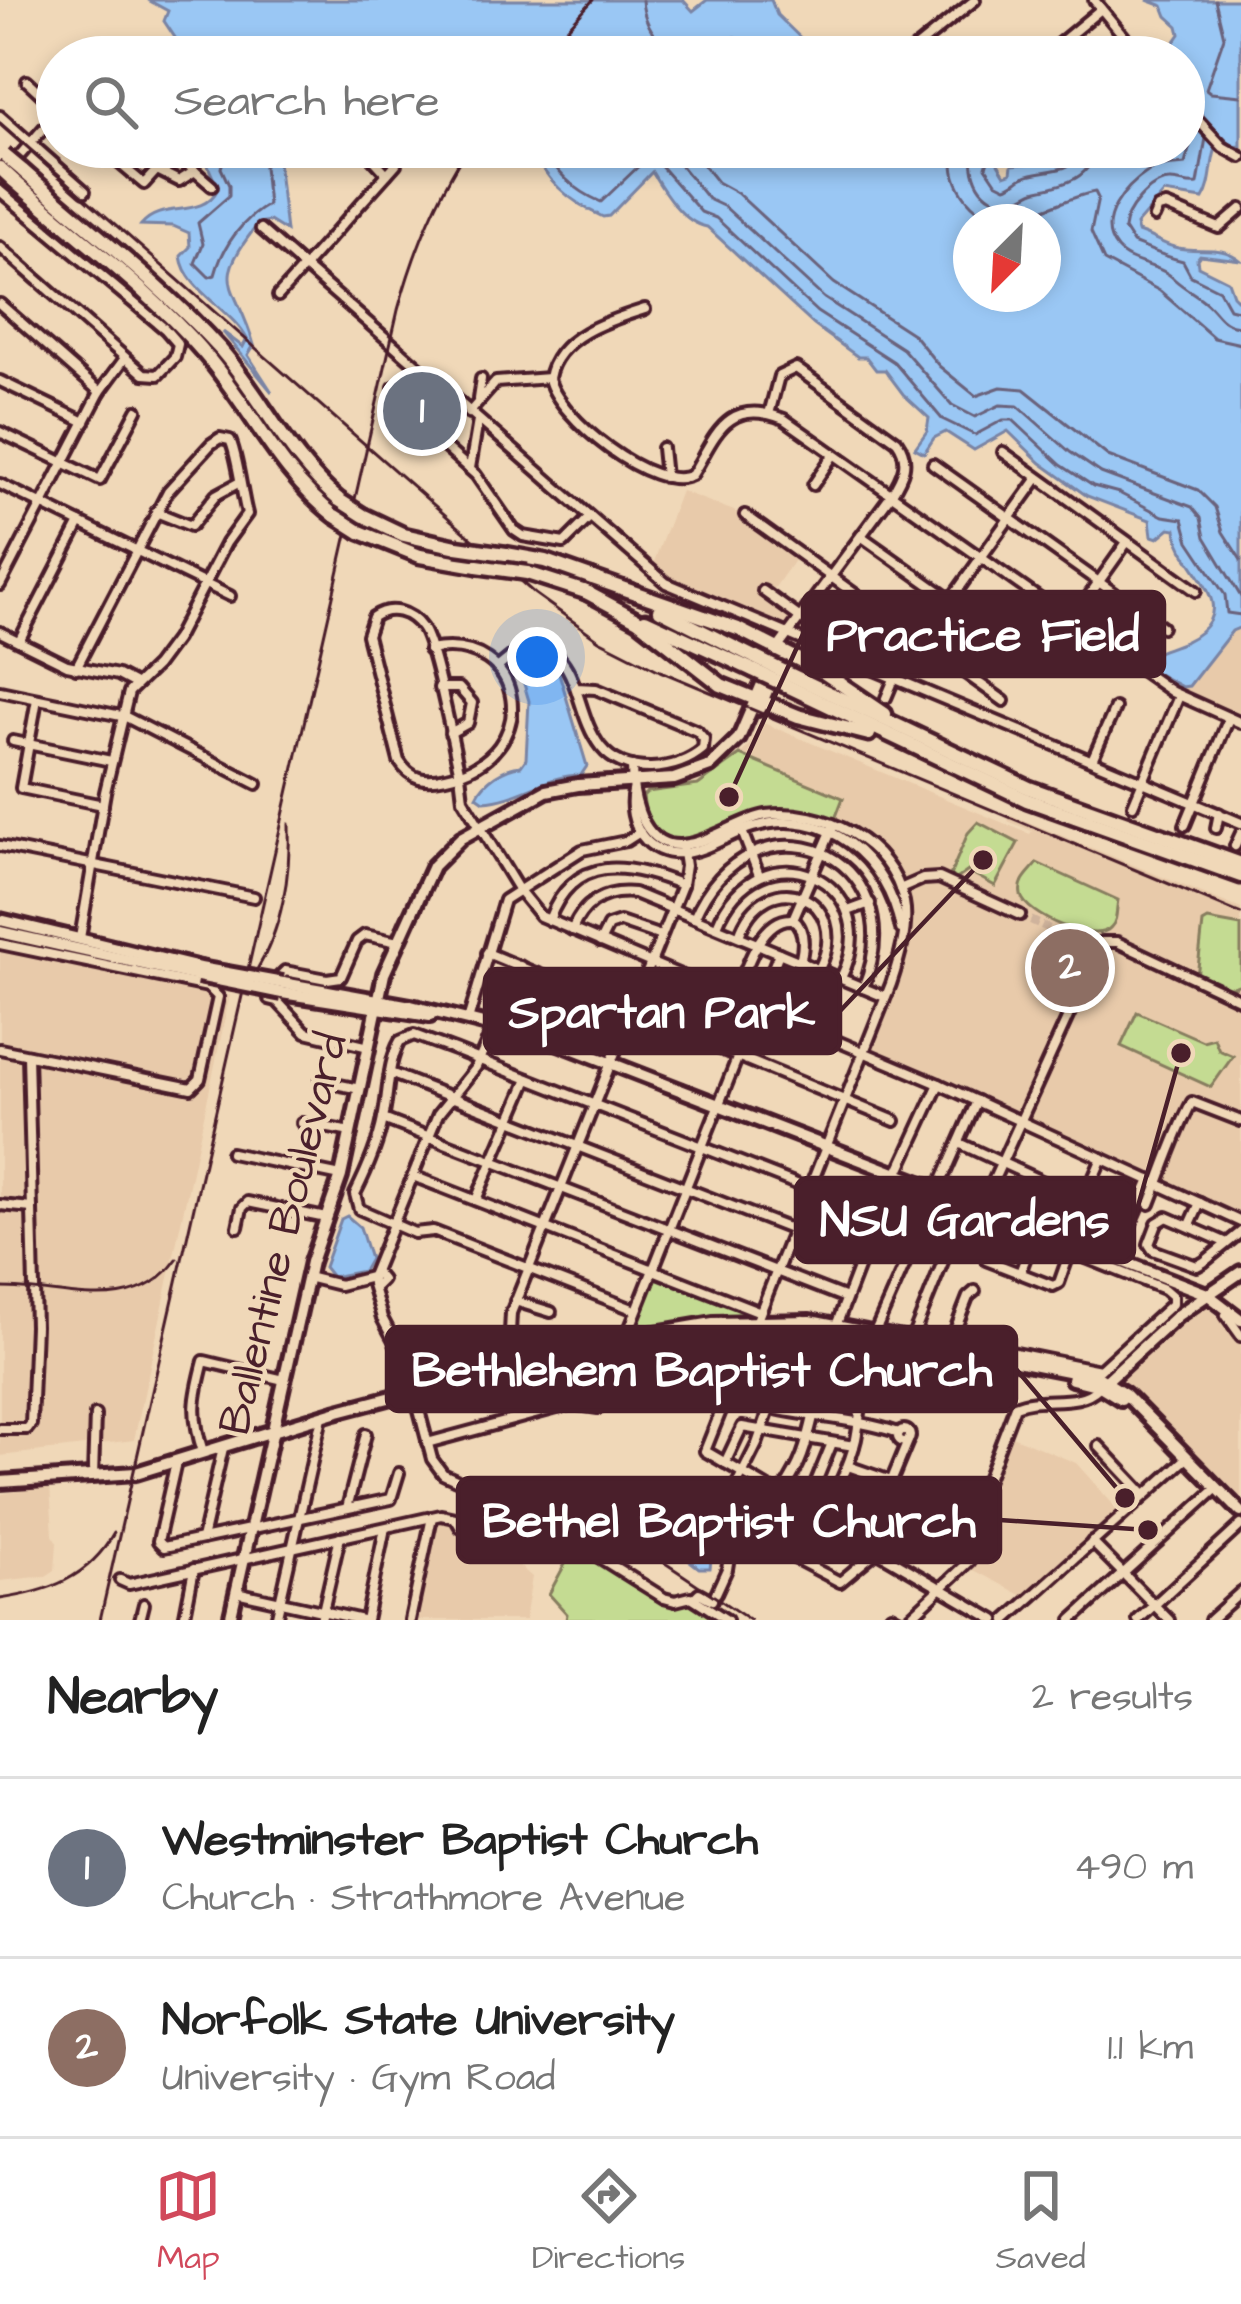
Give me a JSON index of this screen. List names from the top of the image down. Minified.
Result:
{"streets":{"main road":["Ballentine Boulevard"]},"places":["Practice Field","Spartan Park","NSU Gardens","Bethlehem Baptist Church","Bethel Baptist Church"],"north":"bottom left","page":{"search":"Search here","pins":["1","2"],"heading":["Nearby","2 results"],"list":[{"mark":"1","name":"Westminster Baptist Church","note":"Church · Strathmore Avenue","value":"490 m"},{"mark":"2","name":"Norfolk State University","note":"University · Gym Road","value":"1.1 km"}],"nav":["Map","Directions","Saved"]}}
